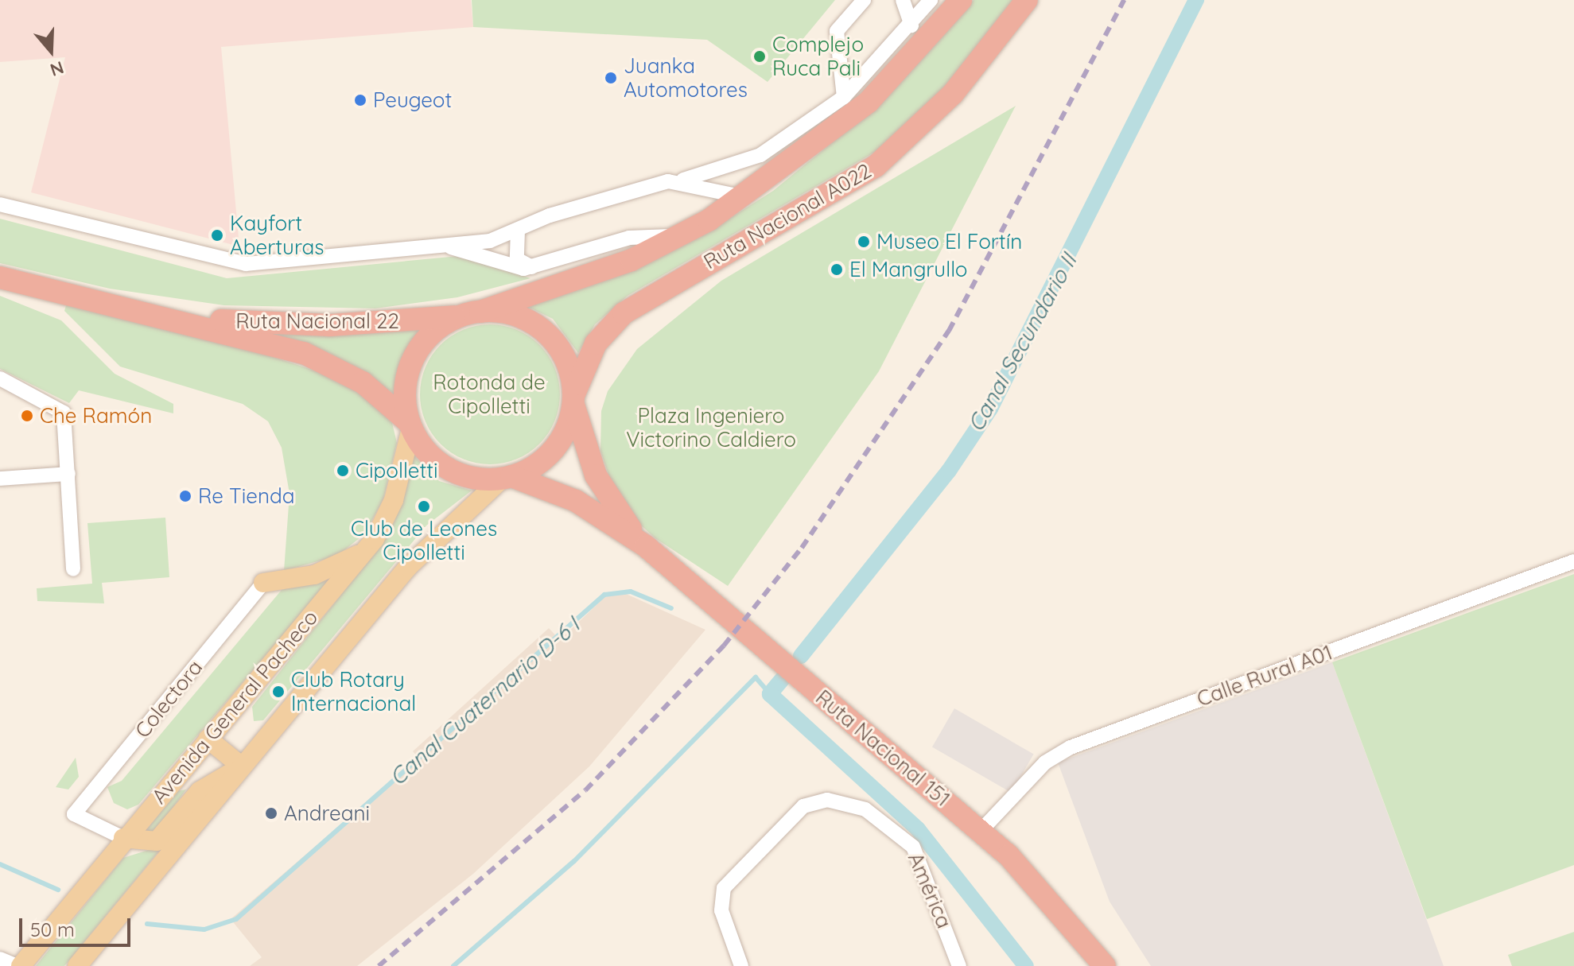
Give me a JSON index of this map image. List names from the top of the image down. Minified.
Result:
{"streets":{"highway":["Ruta Nacional A022","Ruta Nacional 22","Ruta Nacional 151"],"main road":["Avenida General Pacheco"],"street":["Calle Rural A01","Colectora","América"]},"crossings":[["Ruta Nacional A022","Ruta Nacional 22"],["Ruta Nacional A022","Avenida General Pacheco"],["Ruta Nacional A022","Ruta Nacional 151"],["Ruta Nacional 22","Avenida General Pacheco"],["Ruta Nacional 22","Ruta Nacional 151"],["Calle Rural A01","Ruta Nacional 151"],["Colectora","Avenida General Pacheco"],["Avenida General Pacheco","Ruta Nacional 151"]],"water":["Canal Secundario II","Canal Cuaternario D-6 I"],"parks":["Rotonda de Cipolletti","Plaza Ingeniero Victorino Caldiero"],"places":["Complejo Ruca Pali","Juanka Automotores","Peugeot","Kayfort Aberturas","Museo El Fortín","El Mangrullo","Che Ramón","Cipolletti","Re Tienda","Club de Leones Cipolletti","Club Rotary Internacional","Andreani"],"scale_bar":"50 m","north":"bottom"}
